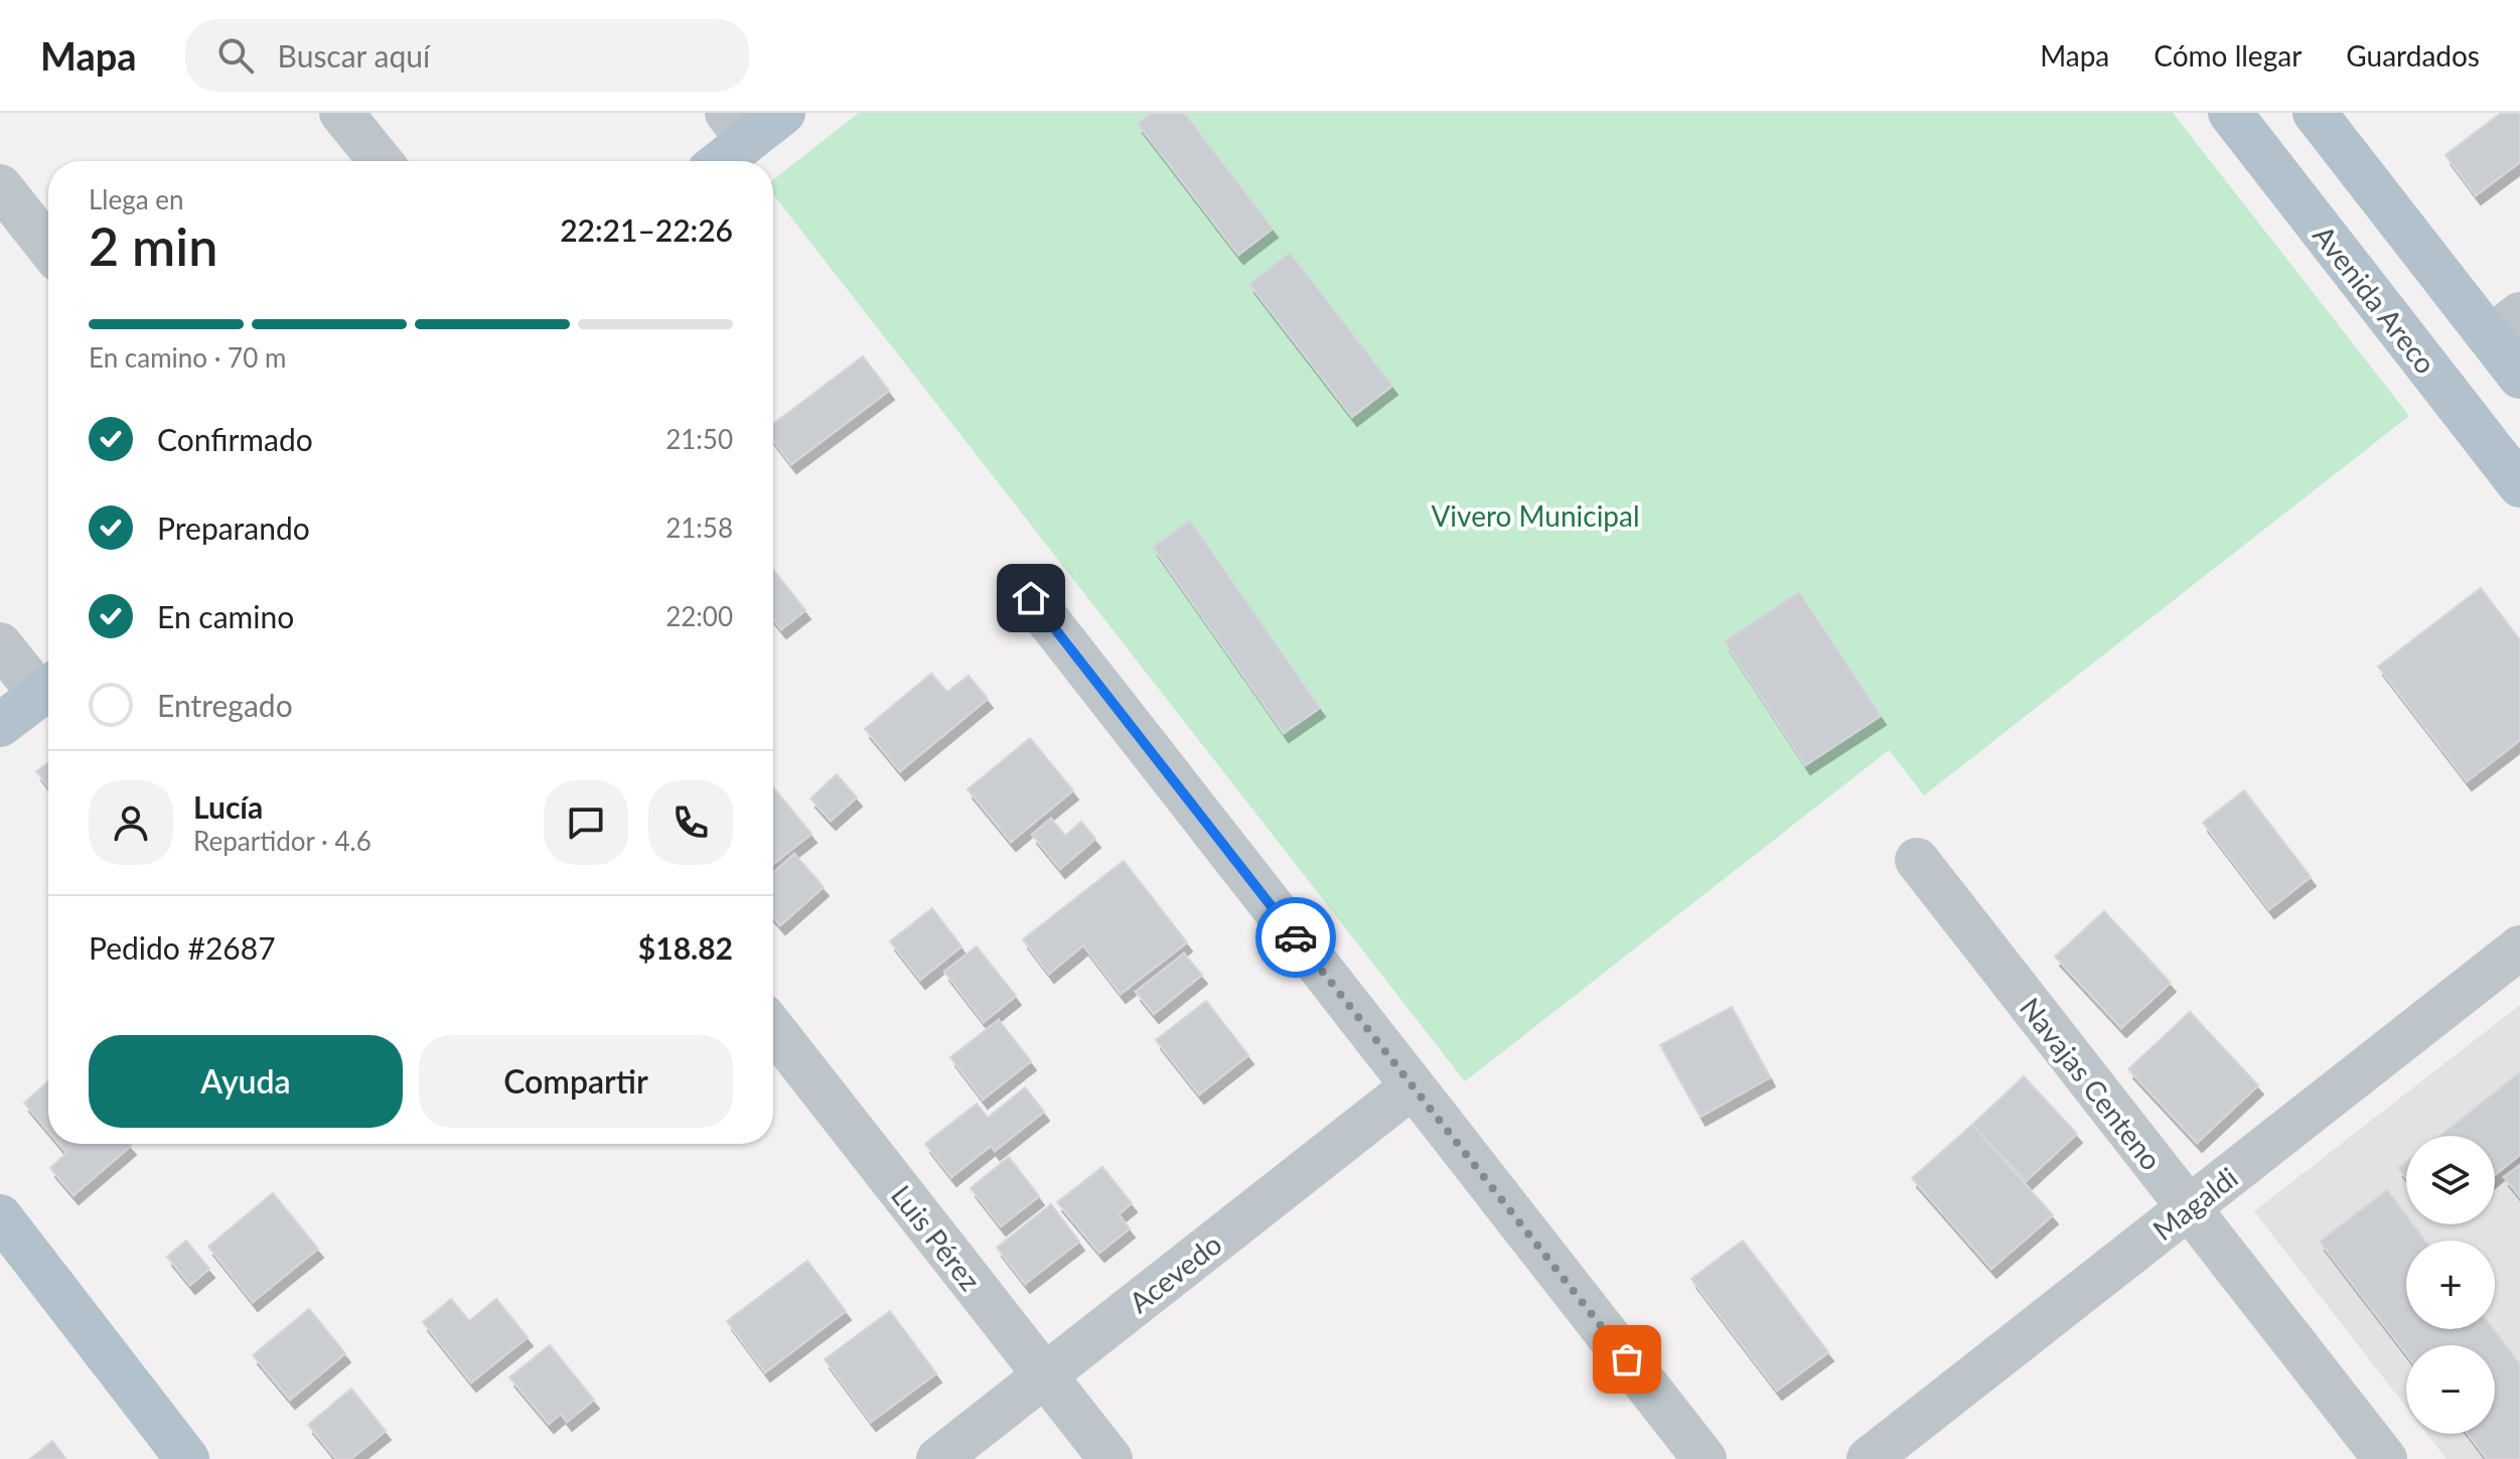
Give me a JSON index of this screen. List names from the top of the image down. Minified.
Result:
{"streets":{"main road":["Avenida Areco"],"street":["Navajas Centeno","Magaldi","Luis Pérez","Acevedo"]},"crossings":[["Navajas Centeno","Magaldi"],["Luis Pérez","Acevedo"]],"parks":["Vivero Municipal"],"page":{"header":"Mapa","search":"Buscar aquí","nav":["Mapa","Cómo llegar","Guardados"],"heading":["2 min","Llega en","22:21–22:26"],"panel":["Lucía","Repartidor · 4.6","Pedido #2687","$18.82"],"bar":"En camino · 70 m","list":[["Confirmado","21:50"],["Preparando","21:58"],["En camino","22:00"],"Entregado"],"buttons":["Ayuda","Compartir"],"map_buttons":["+","−"]}}
